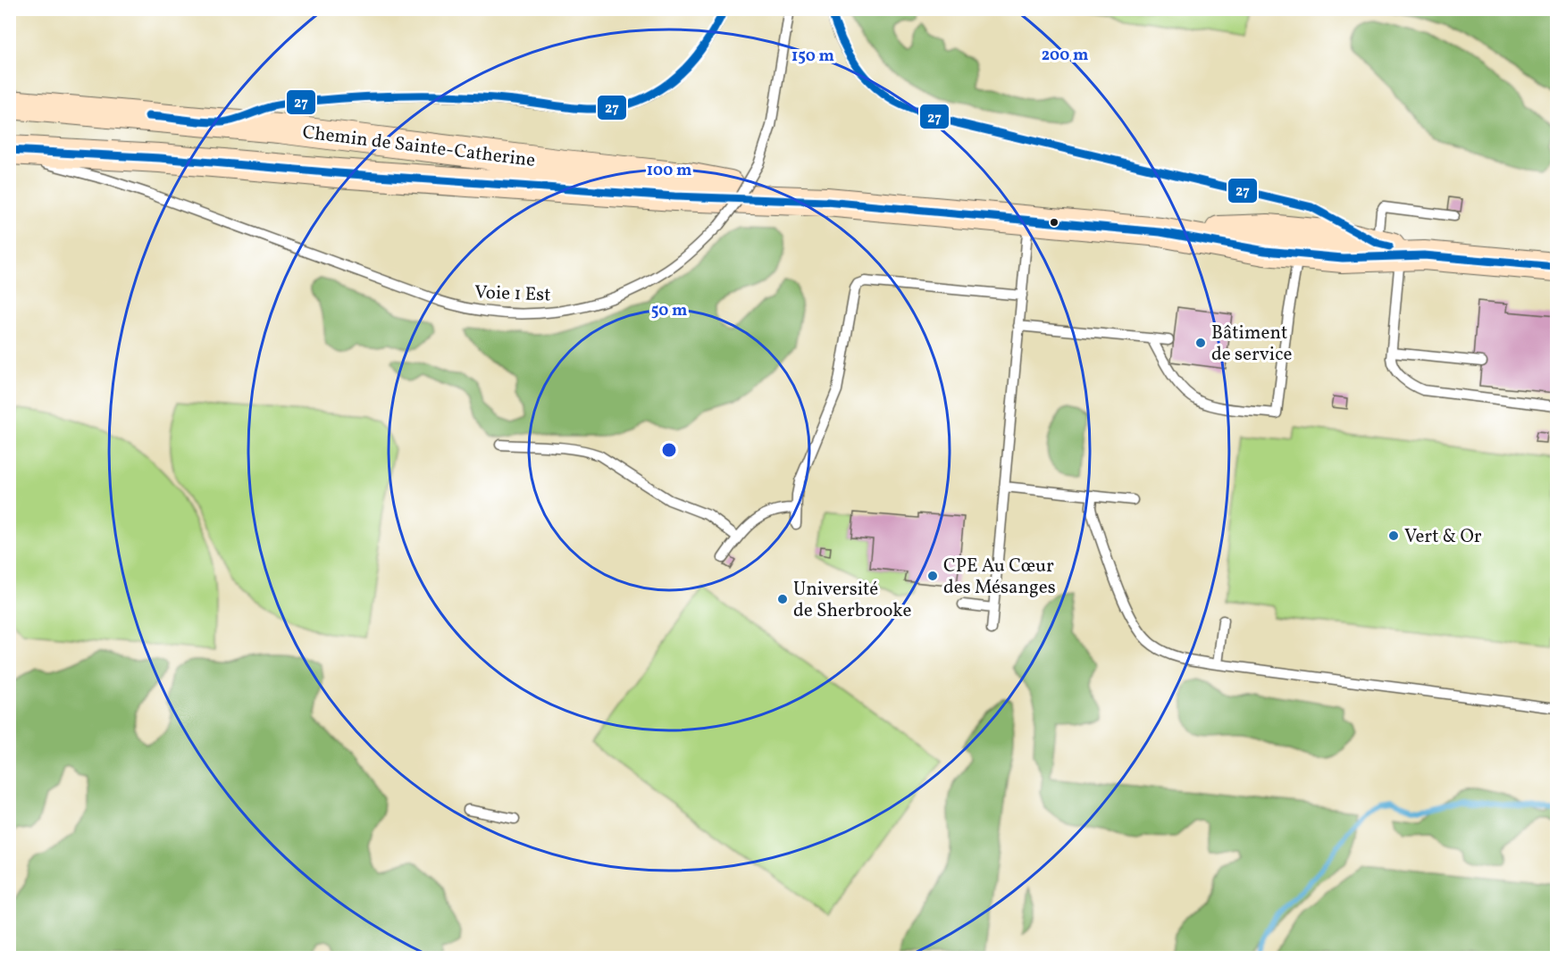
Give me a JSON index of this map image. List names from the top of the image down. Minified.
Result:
{"streets":{"main road":["Chemin de Sainte-Catherine"],"lane":["Voie 1 Est"]},"places":["Bâtiment de service","Vert & Or","CPE Au Cœur des Mésanges","Université de Sherbrooke"],"lines":["transit line 27"],"rings":["200 m","150 m","100 m","50 m"]}
